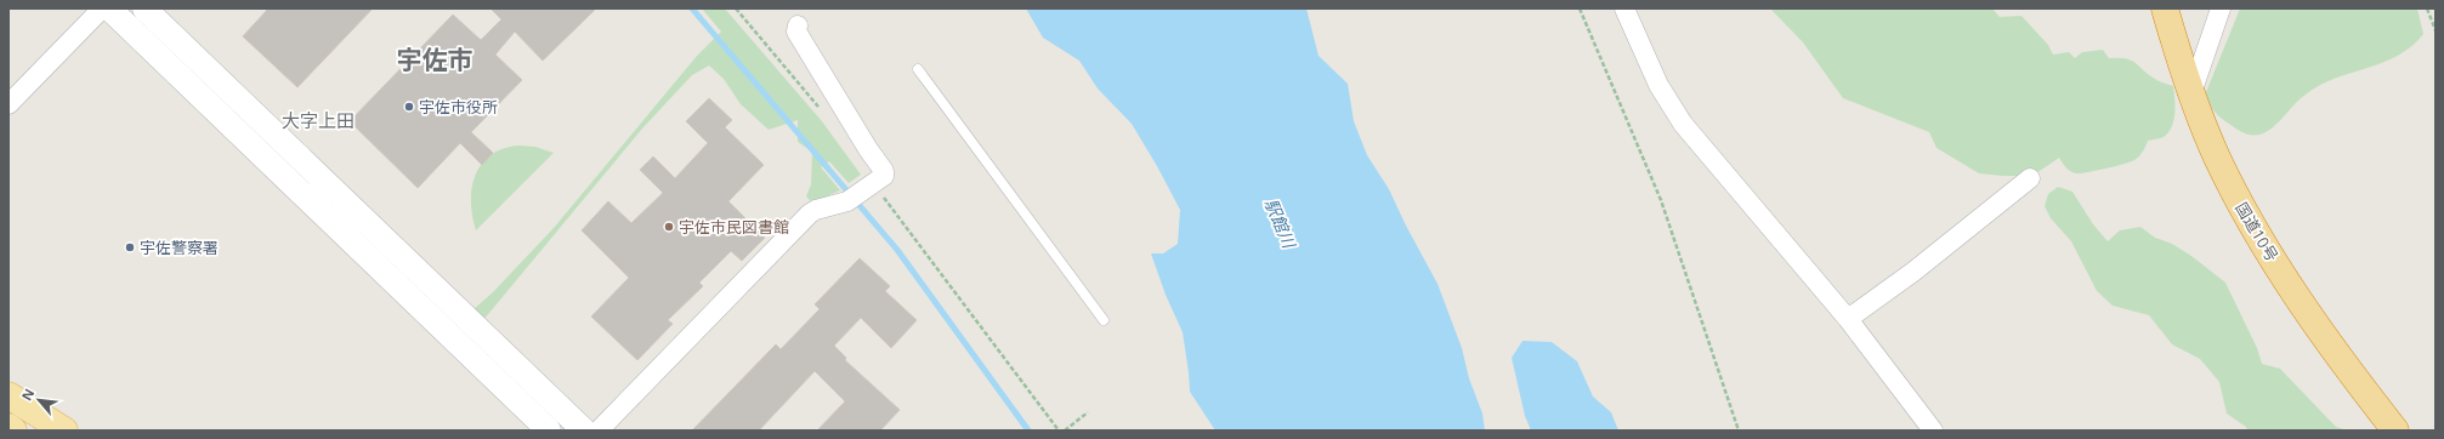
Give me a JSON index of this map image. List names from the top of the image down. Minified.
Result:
{"streets":{"highway":["国道10号"]},"districts":["宇佐市","大字上田"],"water":["駅館川"],"places":["宇佐市役所","宇佐市民図書館","宇佐警察署"],"north":"top left"}
